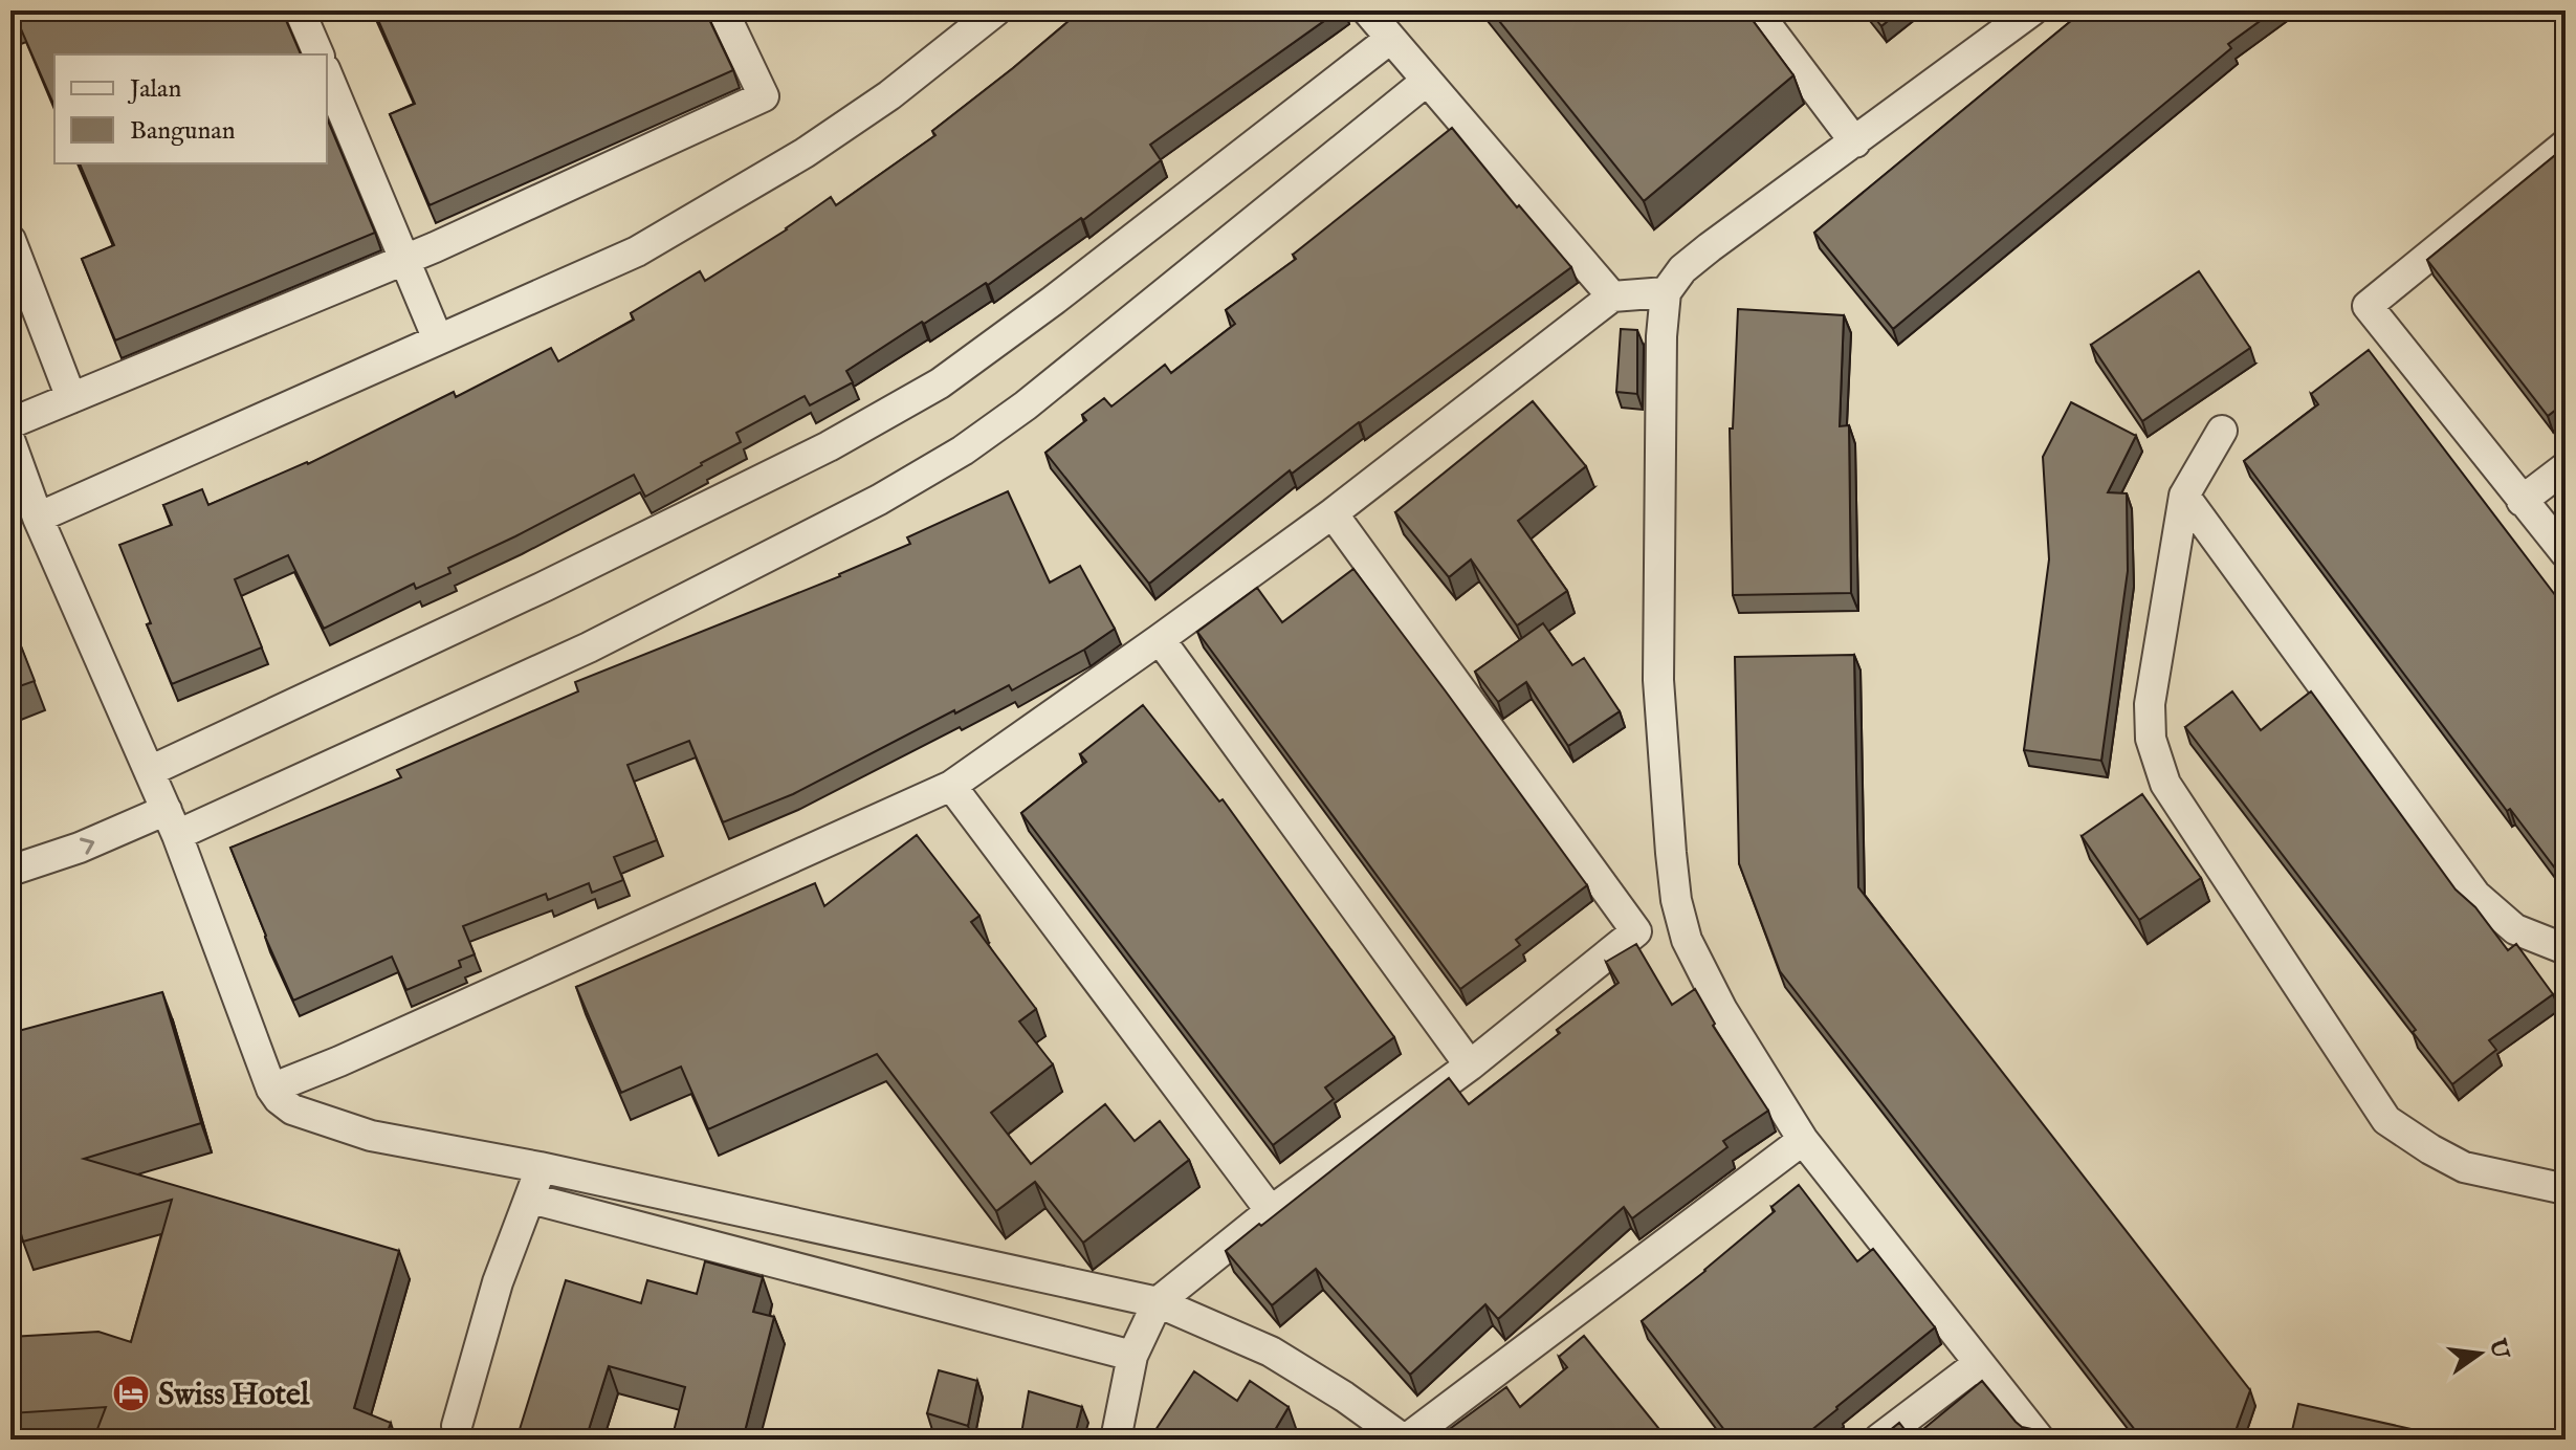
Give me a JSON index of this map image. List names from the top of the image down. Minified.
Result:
{"places":{"hotel":["Swiss Hotel"]},"legend":["Jalan","Bangunan"],"north":"right"}
